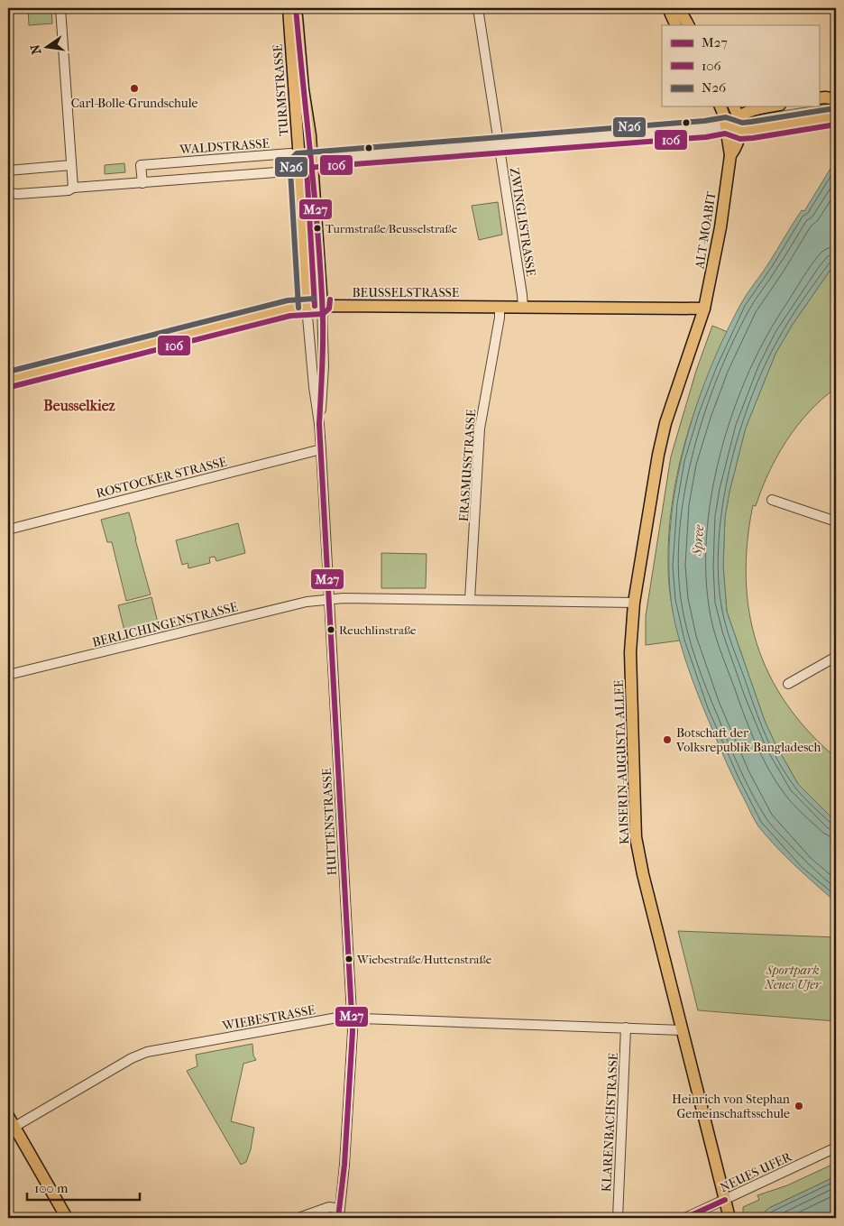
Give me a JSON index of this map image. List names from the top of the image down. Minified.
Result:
{"streets":{"main road":["TURMSTRASSE","ALT-MOABIT","BEUSSELSTRASSE","KAISERIN-AUGUSTA-ALLEE"],"street":["WALDSTRASSE","ZWINGLISTRASSE","ERASMUSSTRASSE","ROSTOCKER STRASSE","BERLICHINGENSTRASSE","HUTTENSTRASSE","WIEBESTRASSE","KLARENBACHSTRASSE","NEUES UFER"]},"crossings":[["TURMSTRASSE","WALDSTRASSE"],["TURMSTRASSE","BEUSSELSTRASSE"],["TURMSTRASSE","HUTTENSTRASSE"],["ZWINGLISTRASSE","BEUSSELSTRASSE"],["ALT-MOABIT","BEUSSELSTRASSE"],["ALT-MOABIT","KAISERIN-AUGUSTA-ALLEE"],["BEUSSELSTRASSE","ERASMUSSTRASSE"],["BEUSSELSTRASSE","KAISERIN-AUGUSTA-ALLEE"],["BEUSSELSTRASSE","HUTTENSTRASSE"],["ROSTOCKER STRASSE","HUTTENSTRASSE"],["BERLICHINGENSTRASSE","HUTTENSTRASSE"],["KAISERIN-AUGUSTA-ALLEE","WIEBESTRASSE"],["KAISERIN-AUGUSTA-ALLEE","NEUES UFER"],["HUTTENSTRASSE","WIEBESTRASSE"],["WIEBESTRASSE","KLARENBACHSTRASSE"]],"districts":["Beusselkiez"],"water":["Spree"],"parks":["Sportpark Neues Ufer"],"places":["Carl-Bolle-Grundschule","Turmstraße/Beusselstraße","Reuchlinstraße","Botschaft der Volksrepublik Bangladesch","Wiebestraße/Huttenstraße","Heinrich von Stephan Gemeinschaftsschule"],"lines":["transit line M27","transit line N26","transit line 106"],"legend":["M27","106","N26"],"scale_bar":"100 m","north":"left"}
